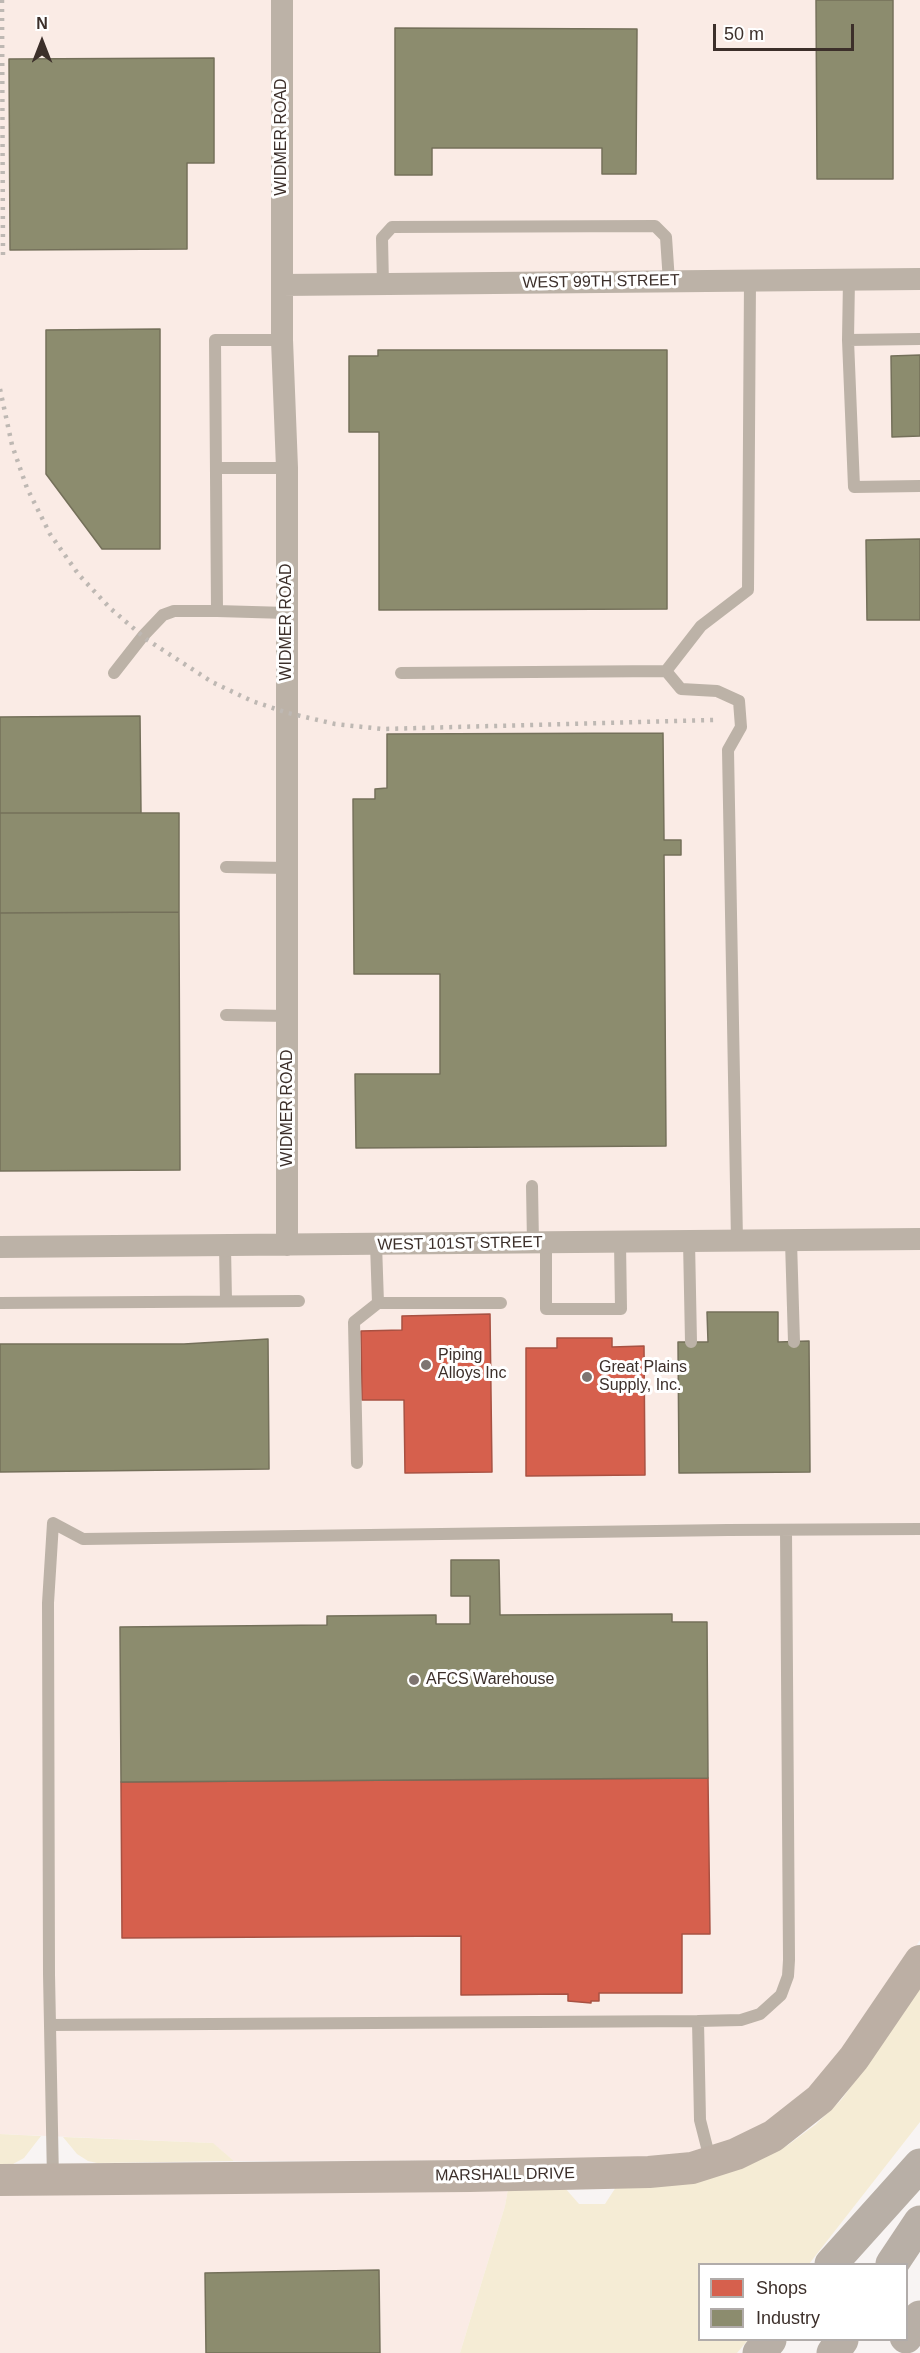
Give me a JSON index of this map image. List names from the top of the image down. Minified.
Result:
{"streets":{"street":["WIDMER ROAD","WEST 99TH STREET","WEST 101ST STREET","MARSHALL DRIVE"]},"crossings":[["WIDMER ROAD","WEST 99TH STREET"],["WIDMER ROAD","WEST 101ST STREET"]],"places":["Piping Alloys Inc","Great Plains Supply, Inc.","AFCS Warehouse"],"legend":["Shops","Industry"],"scale_bar":"50 m","north":"top"}
